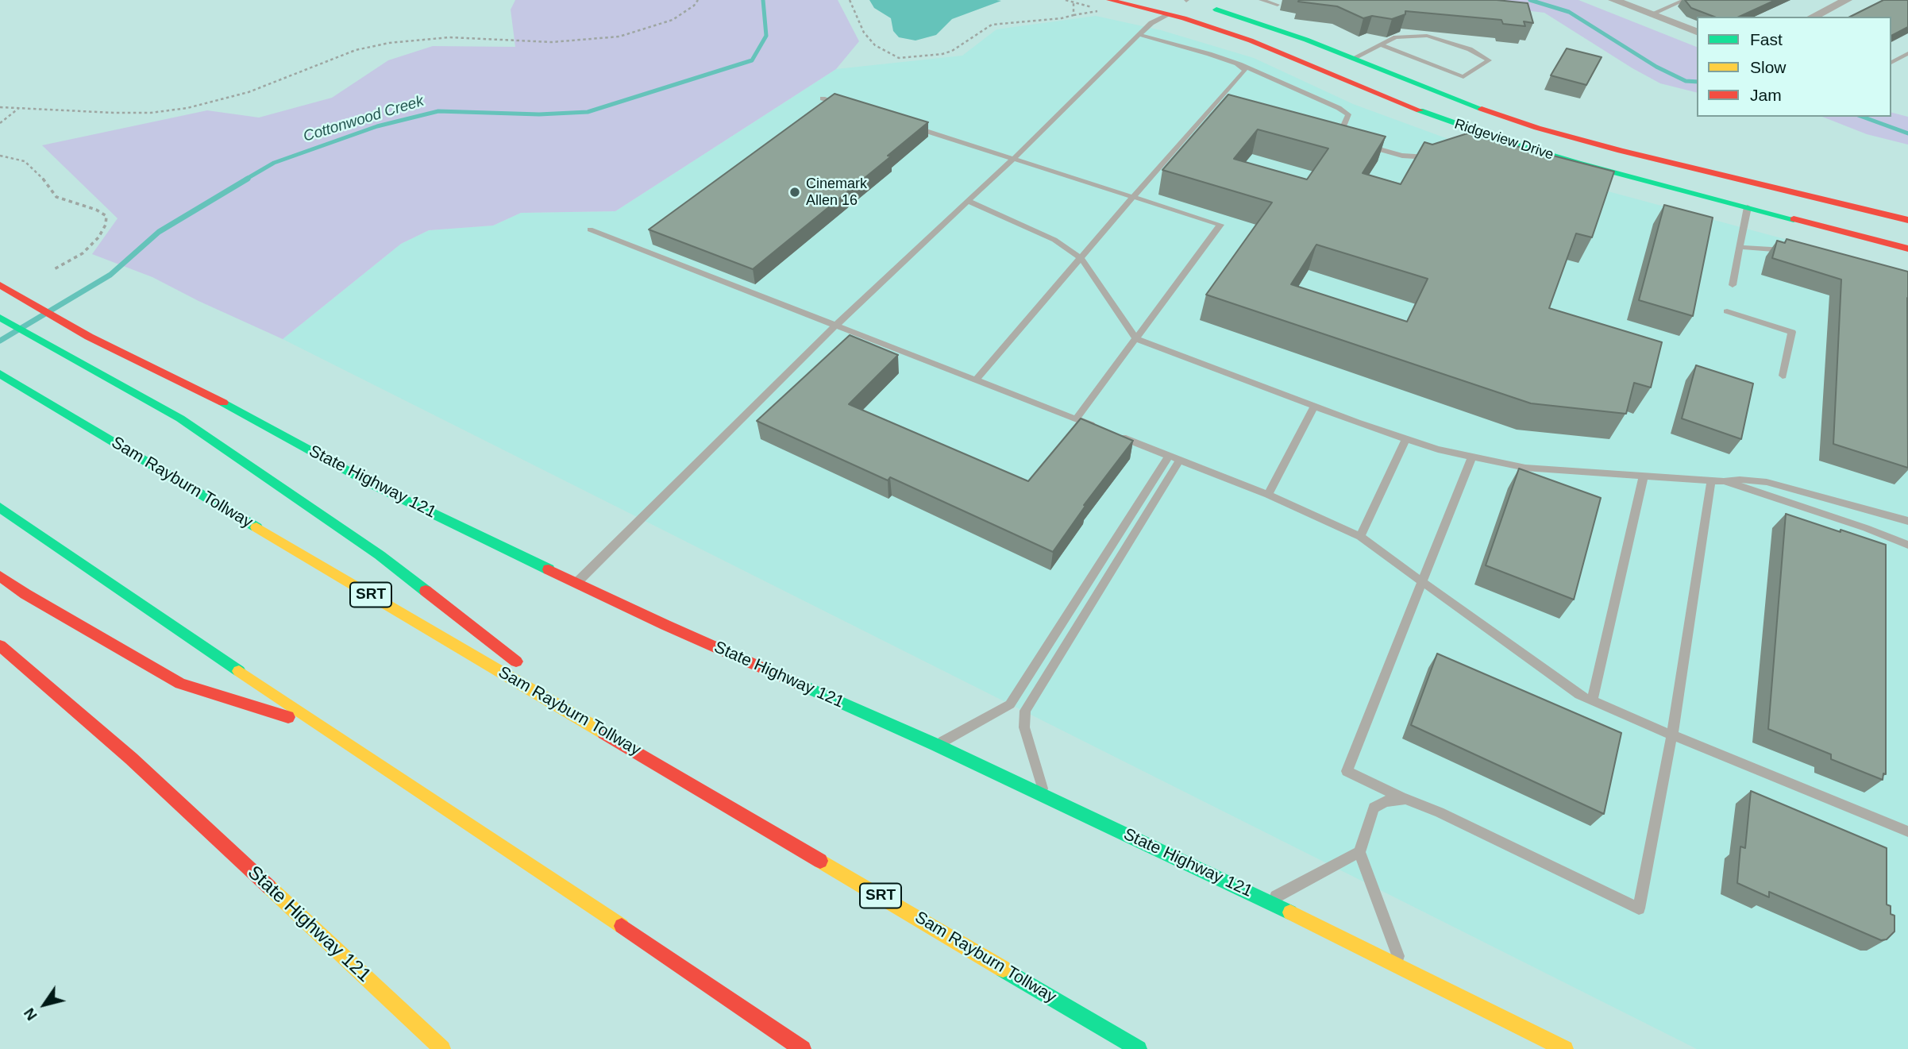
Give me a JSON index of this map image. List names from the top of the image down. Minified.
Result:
{"streets":{"main road":["Ridgeview Drive","State Highway 121","Sam Rayburn Tollway","SRT"]},"water":["Cottonwood Creek"],"places":["Cinemark Allen 16"],"legend":["Fast","Slow","Jam"],"north":"bottom left"}
